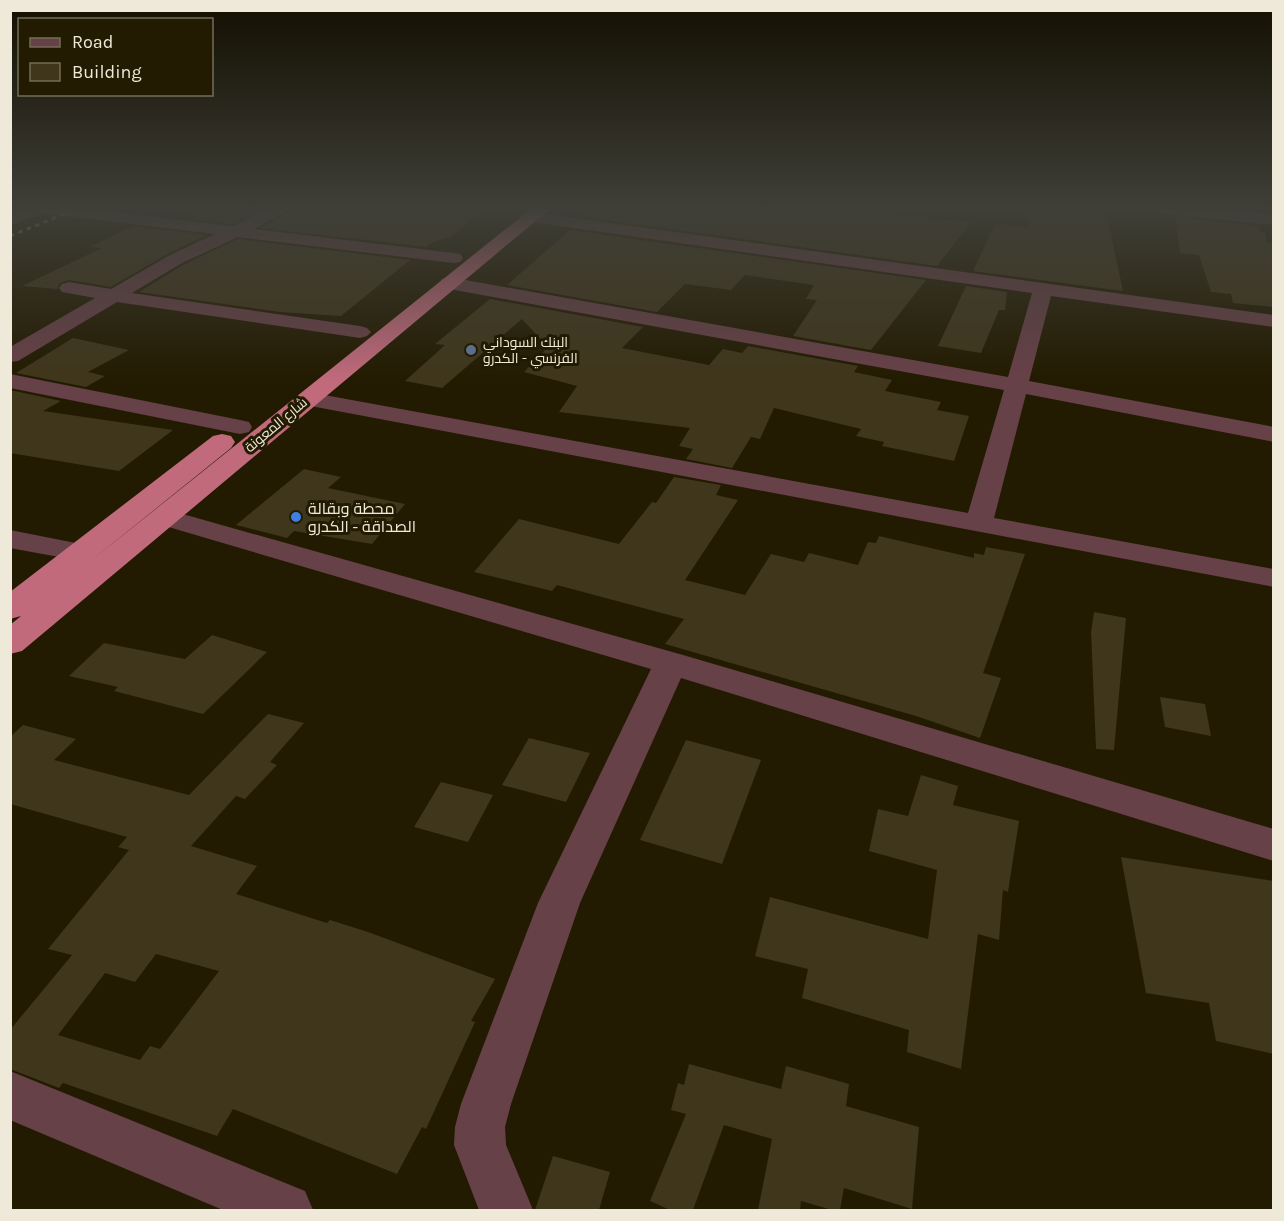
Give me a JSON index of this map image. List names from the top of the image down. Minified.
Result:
{"streets":{"highway":["شارع المعونة"]},"places":["البنك السوداني الفرنسي - الكدرو","محطة وبقالة الصداقة - الكدرو"],"legend":["Road","Building"]}
